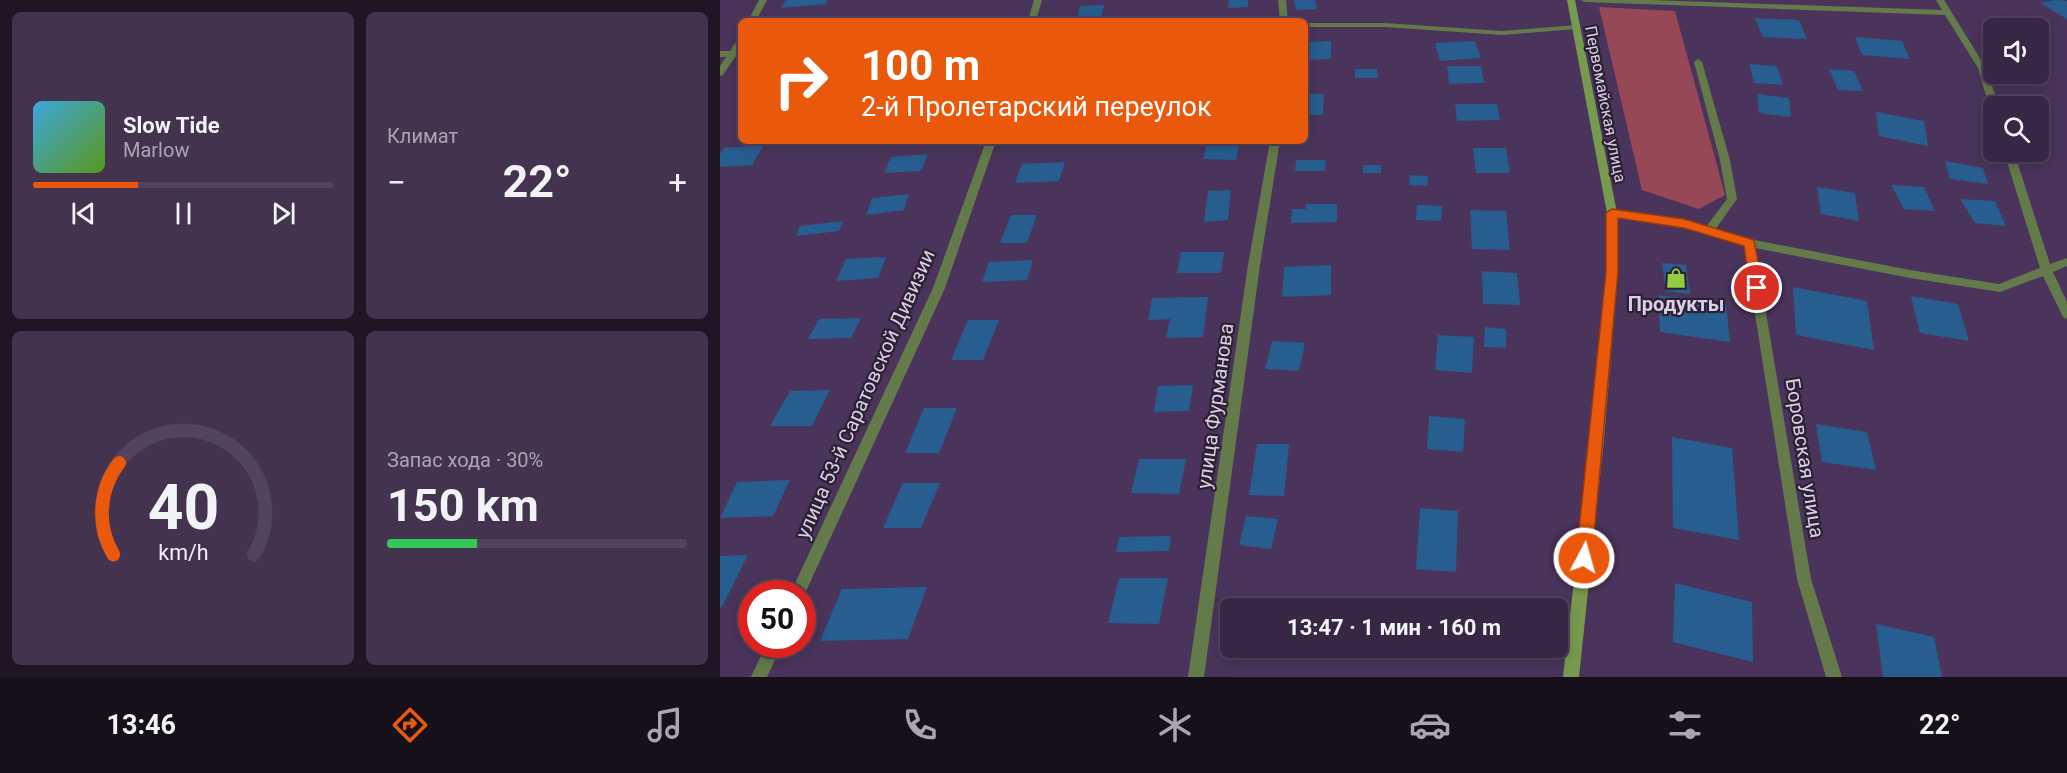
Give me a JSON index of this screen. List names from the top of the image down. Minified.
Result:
{"streets":{"main road":["Первомайская улица"],"street":["улица 53-й Саратовской Дивизии","улица Фурманова","Боровская улица"]},"places":{"shop":["Продукты"]},"page":{"tile":["Климат",["Запас хода · 30%","150 km"]],"turn":["100 m","2-й Пролетарский переулок"],"song":["Slow Tide","Marlow"],"heat":["−","22°","+"],"limit":"50","trip":"13:47 · 1 мин · 160 m","tabs":["13:46","22°"],"gauge":["40","km/h"]}}
